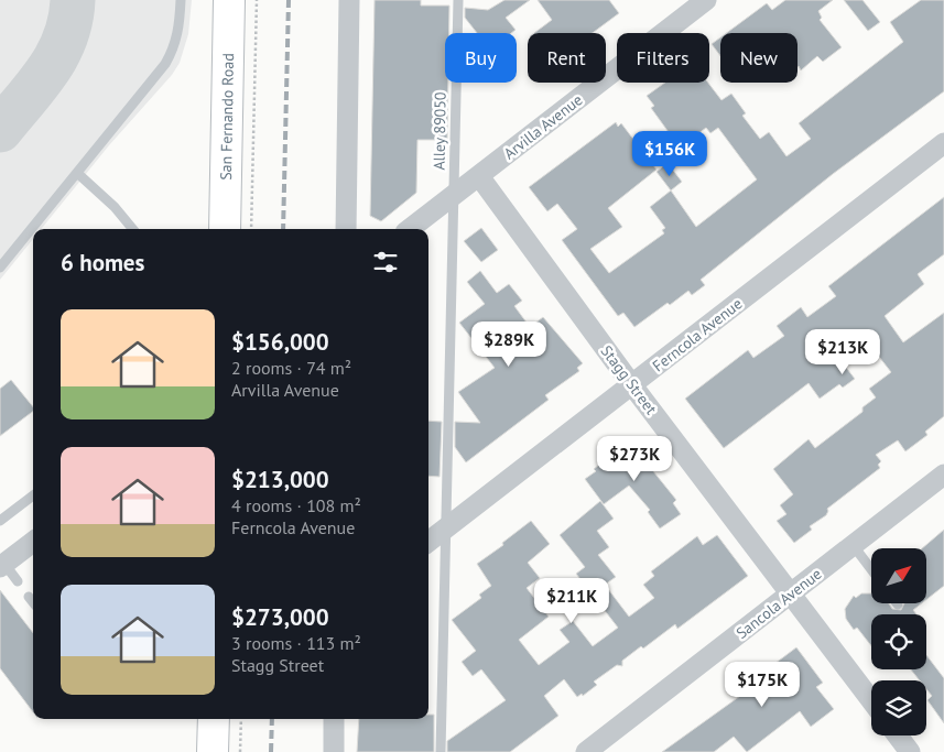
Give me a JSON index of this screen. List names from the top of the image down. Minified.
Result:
{"streets":{"main road":["San Fernando Road"],"street":["Arvilla Avenue","Ferncola Avenue","Stagg Street","Sancola Avenue"],"lane":["Alley 89050"]},"crossings":[["Arvilla Avenue","Alley 89050"],["Arvilla Avenue","Stagg Street"],["Alley 89050","Ferncola Avenue"],["Ferncola Avenue","Stagg Street"],["Stagg Street","Sancola Avenue"]],"north":"top right","page":{"chip":["Buy","Rent","Filters","New"],"price":["$156K","$289K","$213K","$273K","$211K","$175K"],"heading":"6 homes","list":[{"name":"$156,000","note":"2 rooms · 74 m² · Arvilla Avenue"},{"name":"$213,000","note":"4 rooms · 108 m² · Ferncola Avenue"},{"name":"$273,000","note":"3 rooms · 113 m² · Stagg Street"}]}}
